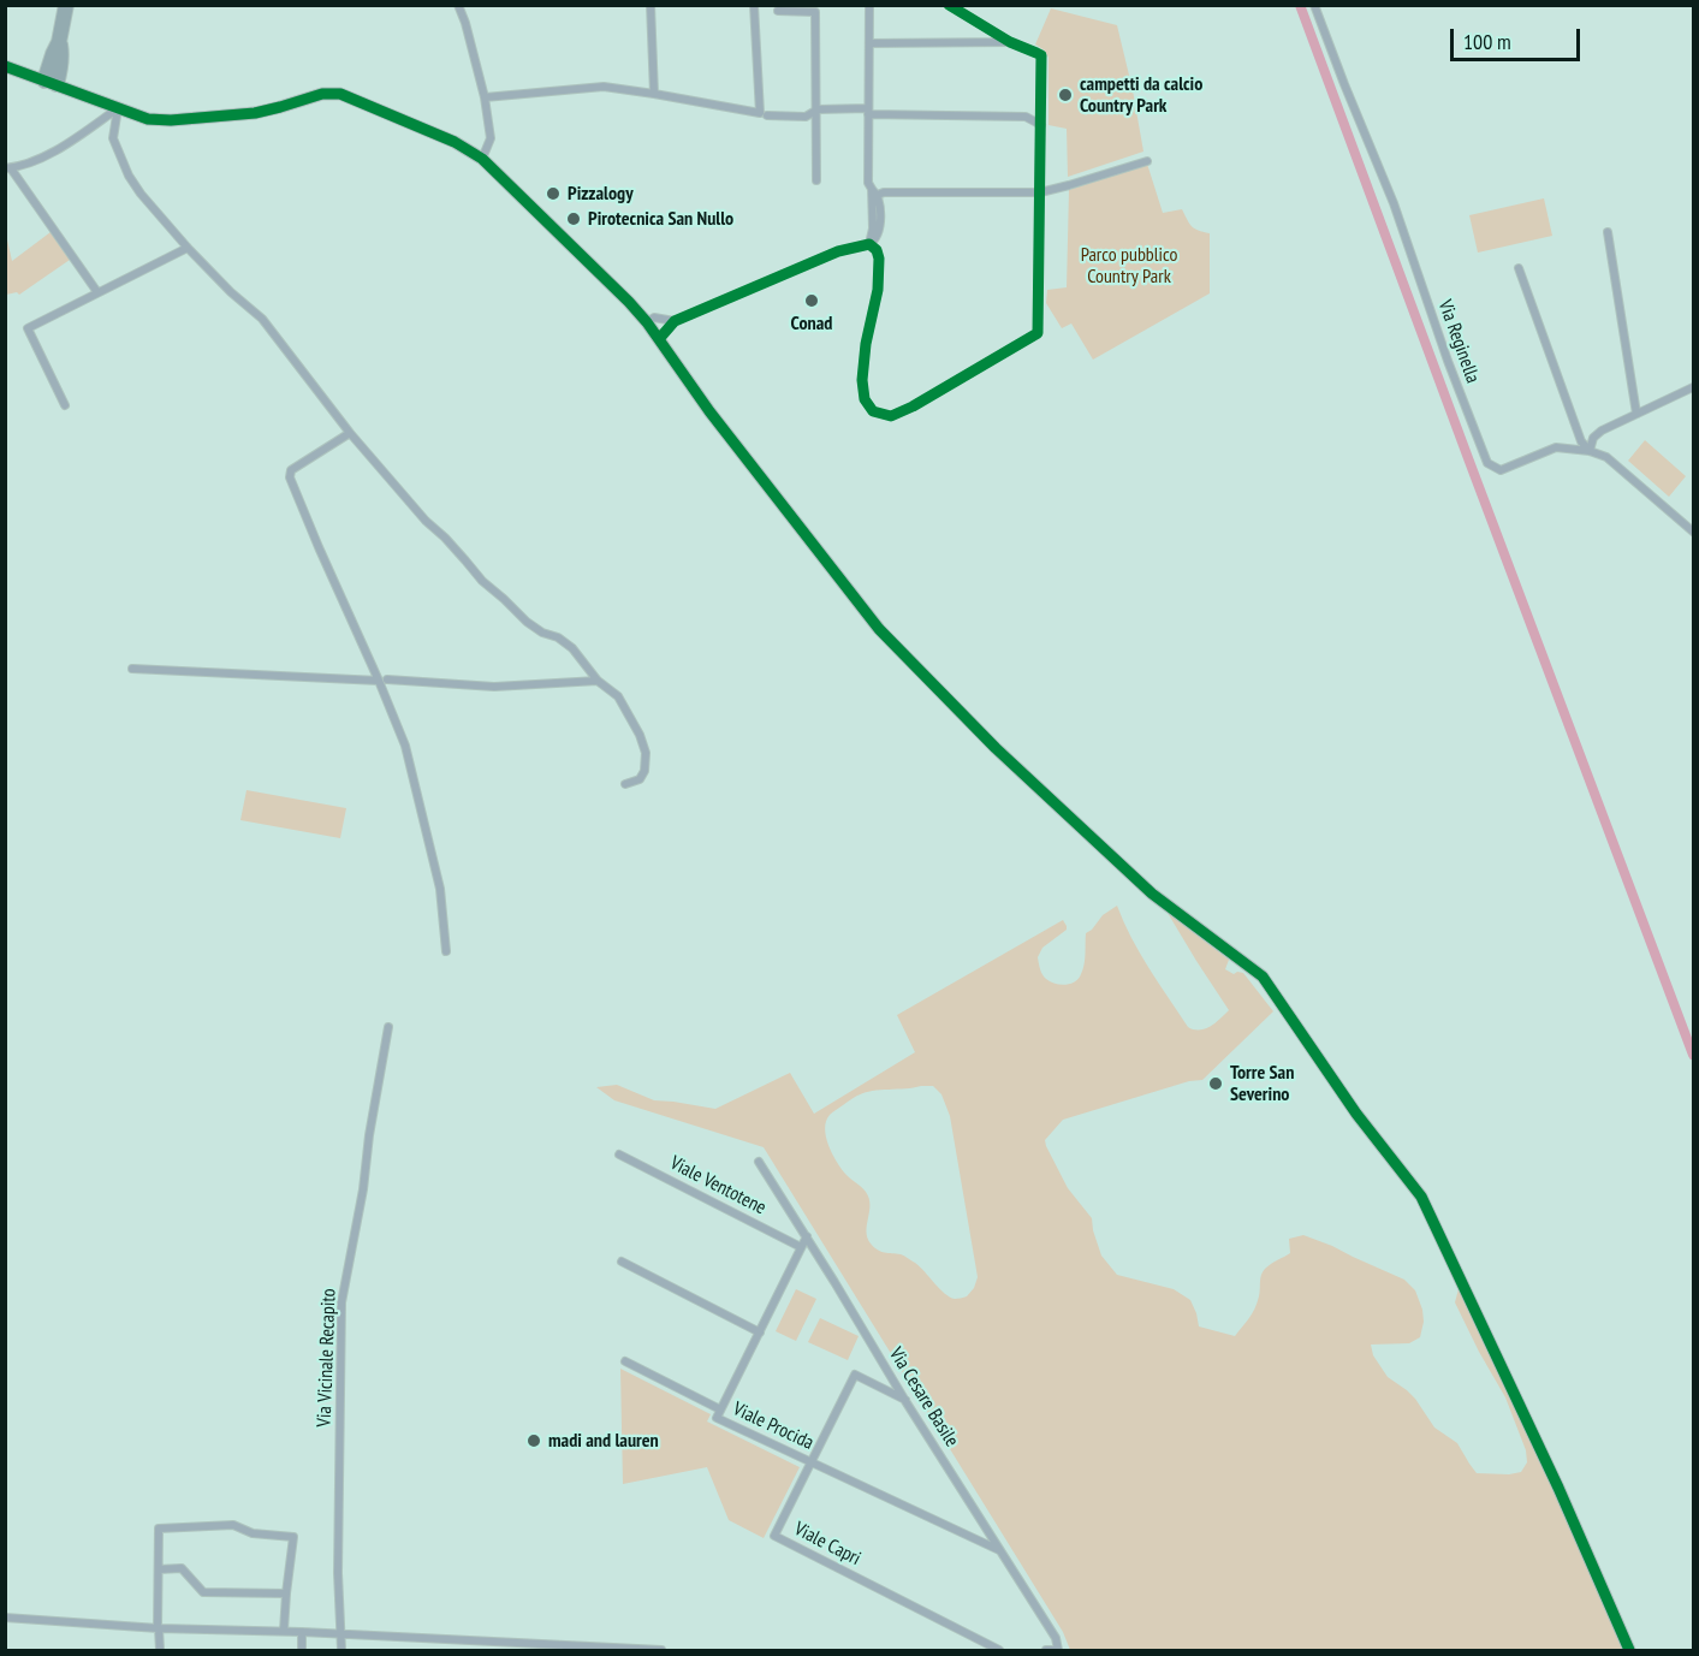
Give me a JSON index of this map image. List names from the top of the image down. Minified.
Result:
{"streets":{"street":["Via Reginella","Viale Ventotene","Via Vicinale Recapito","Via Cesare Basile","Viale Procida","Viale Capri"]},"crossings":[["Viale Ventotene","Viale Procida"],["Via Cesare Basile","Viale Procida"],["Via Cesare Basile","Viale Capri"],["Viale Procida","Viale Capri"]],"parks":["Parco pubblico Country Park"],"places":["campetti da calcio Country Park","Pizzalogy","Pirotecnica San Nullo","Conad","Torre San Severino","madi and lauren"],"scale_bar":"100 m"}
